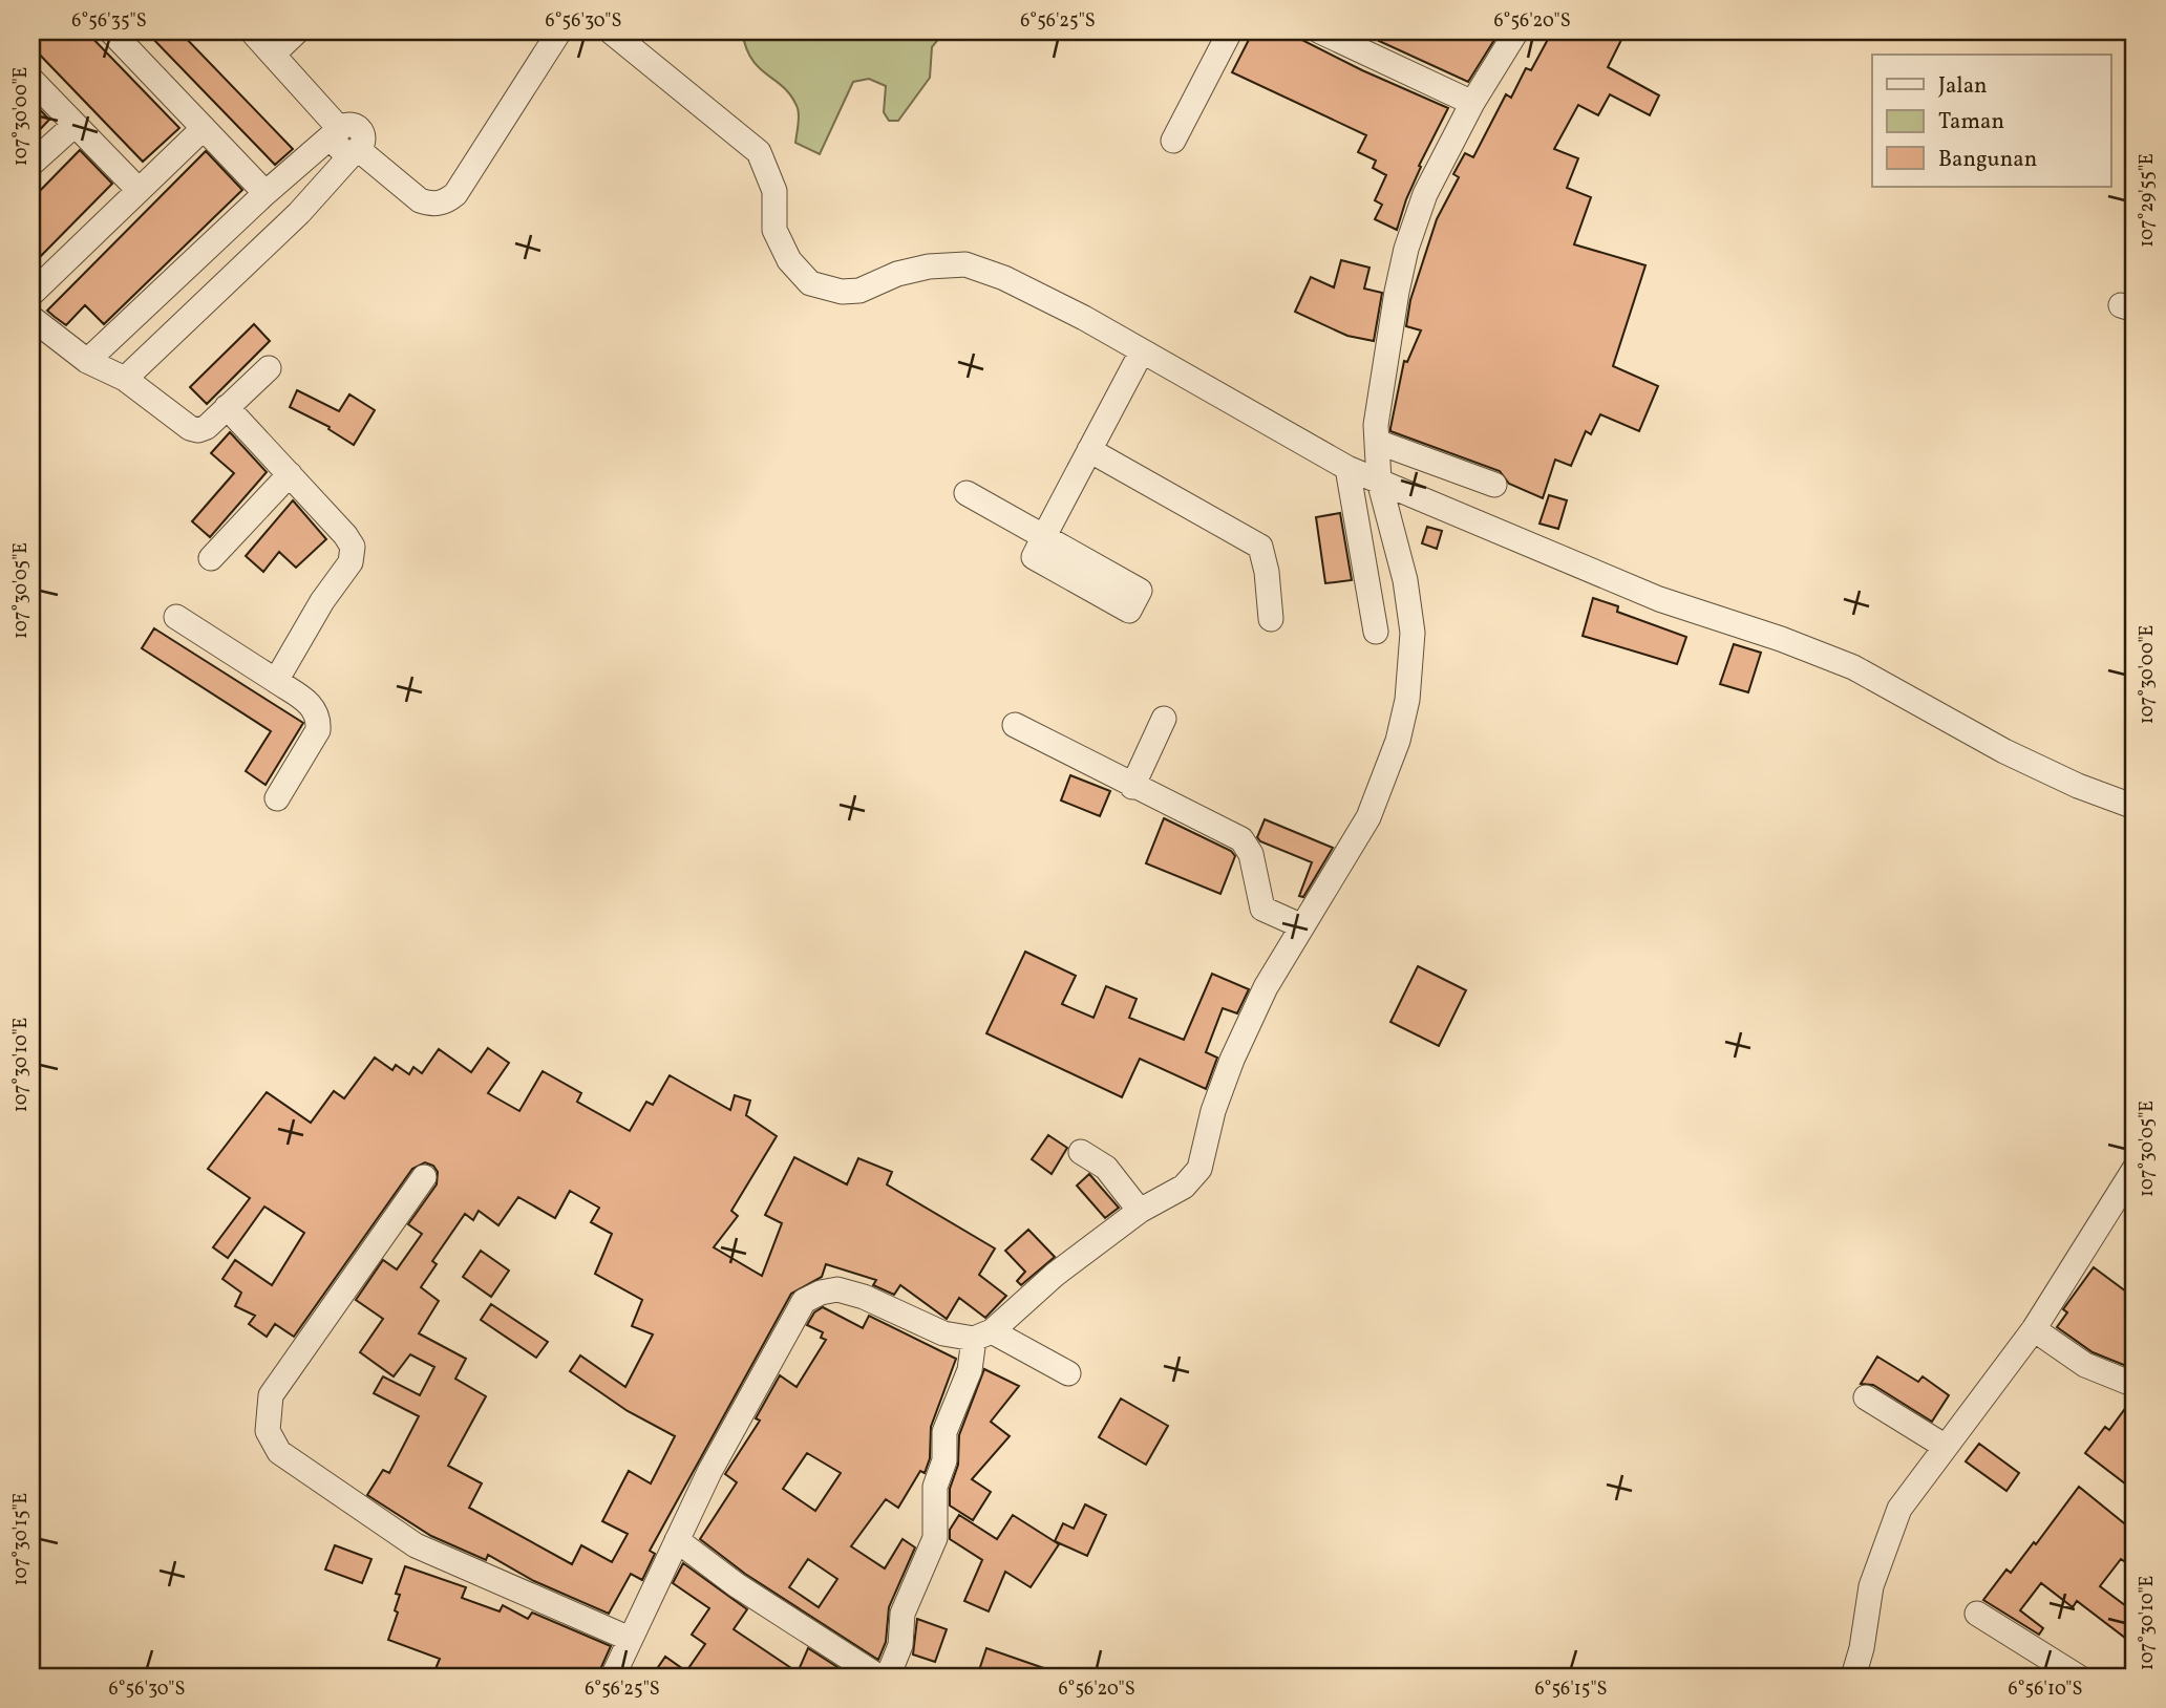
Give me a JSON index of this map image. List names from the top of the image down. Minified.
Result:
{"legend":["Jalan","Taman","Bangunan"],"coordinates":["6°56'35\"S","6°56'30\"S","6°56'25\"S","6°56'20\"S","107°30'00\"E","107°29'55\"E","107°30'05\"E","107°30'10\"E","107°30'15\"E","6°56'15\"S","6°56'10\"S"]}
